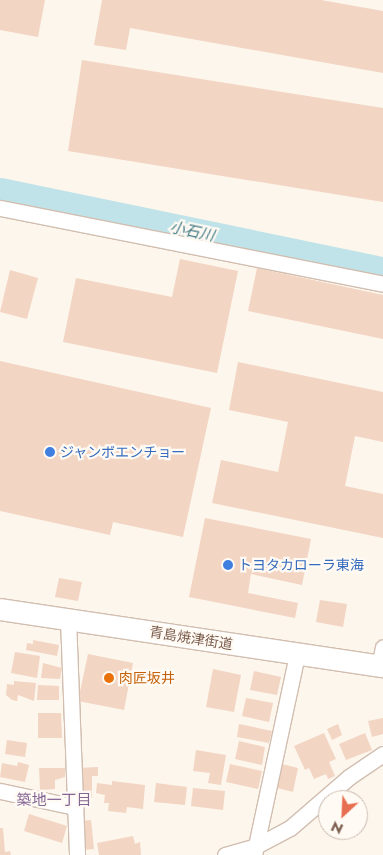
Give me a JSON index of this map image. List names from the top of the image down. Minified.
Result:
{"streets":{"main road":["青島焼津街道"]},"districts":["築地一丁目"],"water":["小石川"],"places":["ジャンボエンチョー","トヨタカローラ東海","肉匠坂井"],"north":"bottom left"}
